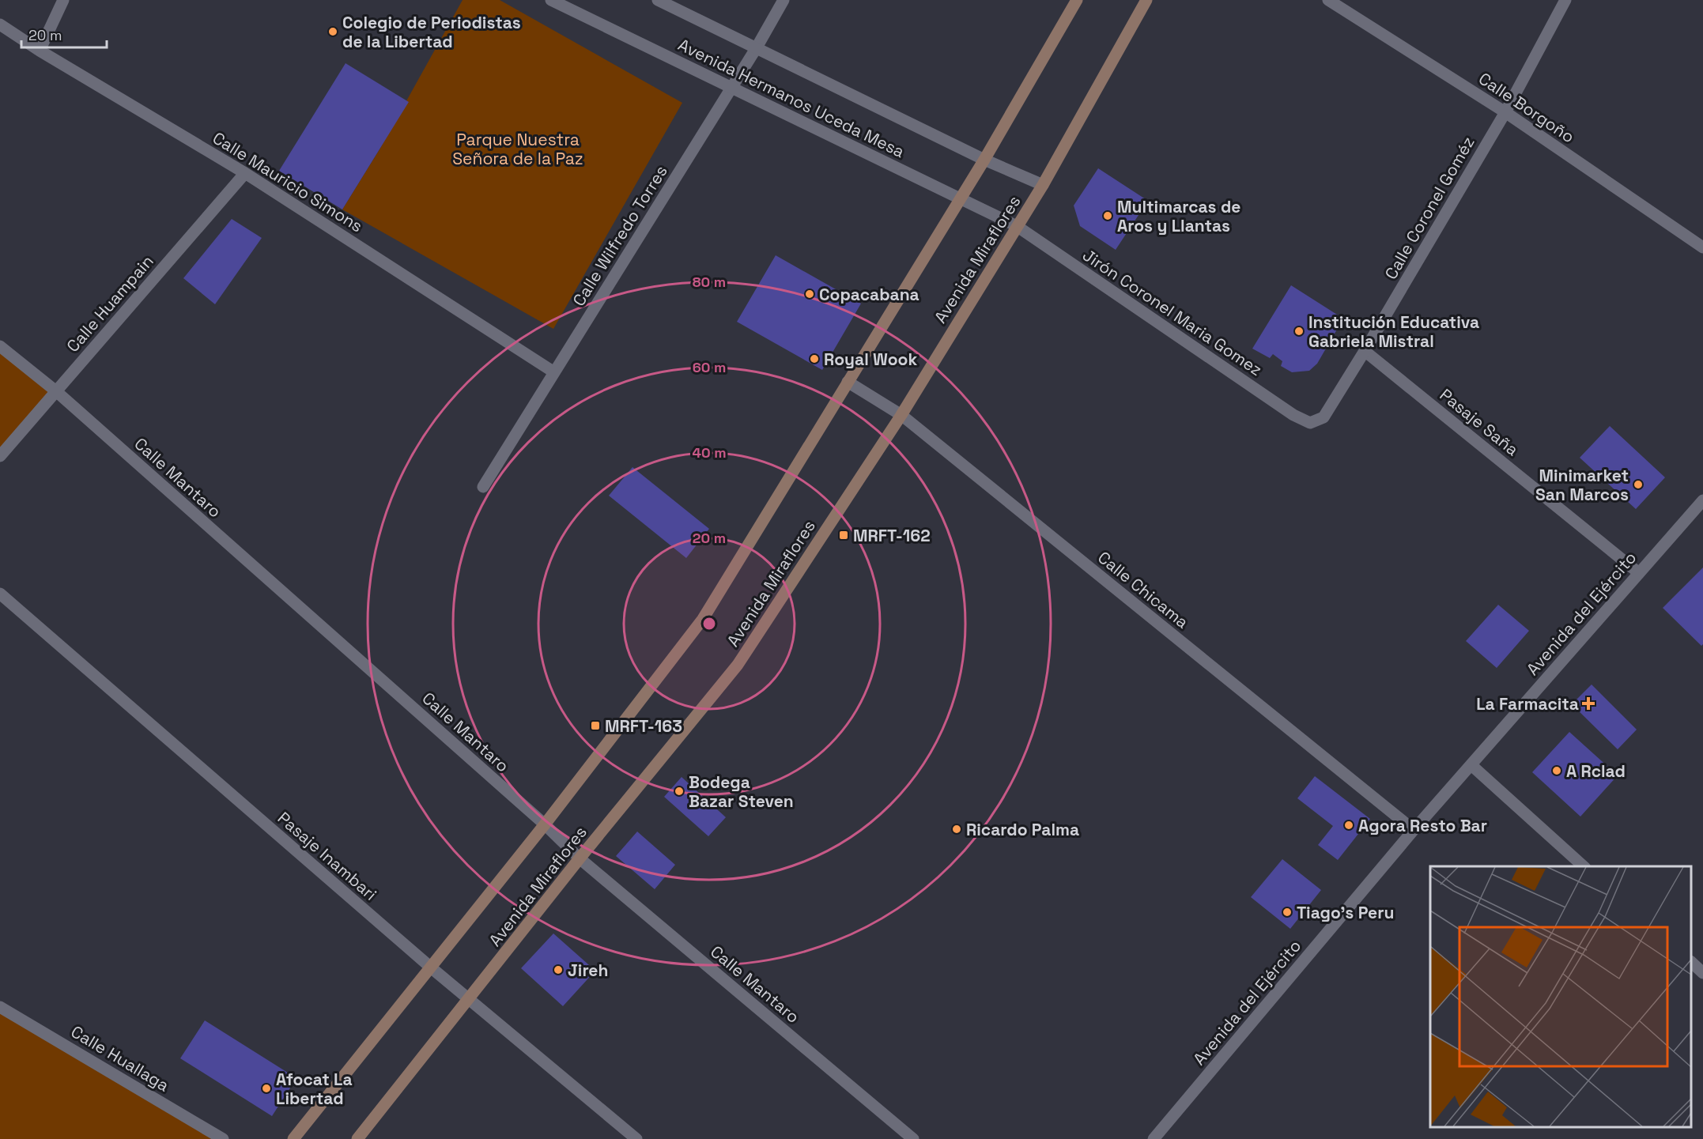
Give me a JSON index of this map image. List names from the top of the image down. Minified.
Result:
{"streets":{"main road":["Avenida Miraflores"],"street":["Avenida Hermanos Uceda Mesa","Calle Borgoño","Calle Mauricio Simons","Calle Coronel Goméz","Calle Wilfredo Torres","Calle Huampain","Jirón Coronel Maria Gomez","Pasaje Saña","Calle Mantaro","Calle Chicama","Avenida del Ejército","Pasaje Inambari","Calle Huallaga"]},"crossings":[["Avenida Hermanos Uceda Mesa","Calle Wilfredo Torres"],["Avenida Hermanos Uceda Mesa","Avenida Miraflores"],["Avenida Hermanos Uceda Mesa","Jirón Coronel Maria Gomez"],["Calle Borgoño","Calle Coronel Goméz"],["Calle Mauricio Simons","Calle Wilfredo Torres"],["Calle Mauricio Simons","Calle Huampain"],["Calle Coronel Goméz","Jirón Coronel Maria Gomez"],["Calle Coronel Goméz","Pasaje Saña"],["Avenida Miraflores","Jirón Coronel Maria Gomez"],["Avenida Miraflores","Calle Mantaro"],["Avenida Miraflores","Calle Chicama"],["Avenida Miraflores","Pasaje Inambari"],["Calle Huampain","Calle Mantaro"],["Pasaje Saña","Avenida del Ejército"],["Calle Chicama","Avenida del Ejército"]],"parks":["Parque Nuestra Señora de la Paz"],"places":{"other":["Colegio de Periodistas de la Libertad","Multimarcas de Aros y Llantas","Copacabana","Institución Educativa Gabriela Mistral","Royal Wook","Minimarket San Marcos","A Rclad","Bodega Bazar Steven","Agora Resto Bar","Ricardo Palma","Tiago's Peru","Jireh","Afocat La Libertad"],"transit":["MRFT-162","MRFT-163"],"health":["La Farmacita"]},"scale_bar":"20 m","rings":["80 m","60 m","40 m","20 m"]}
